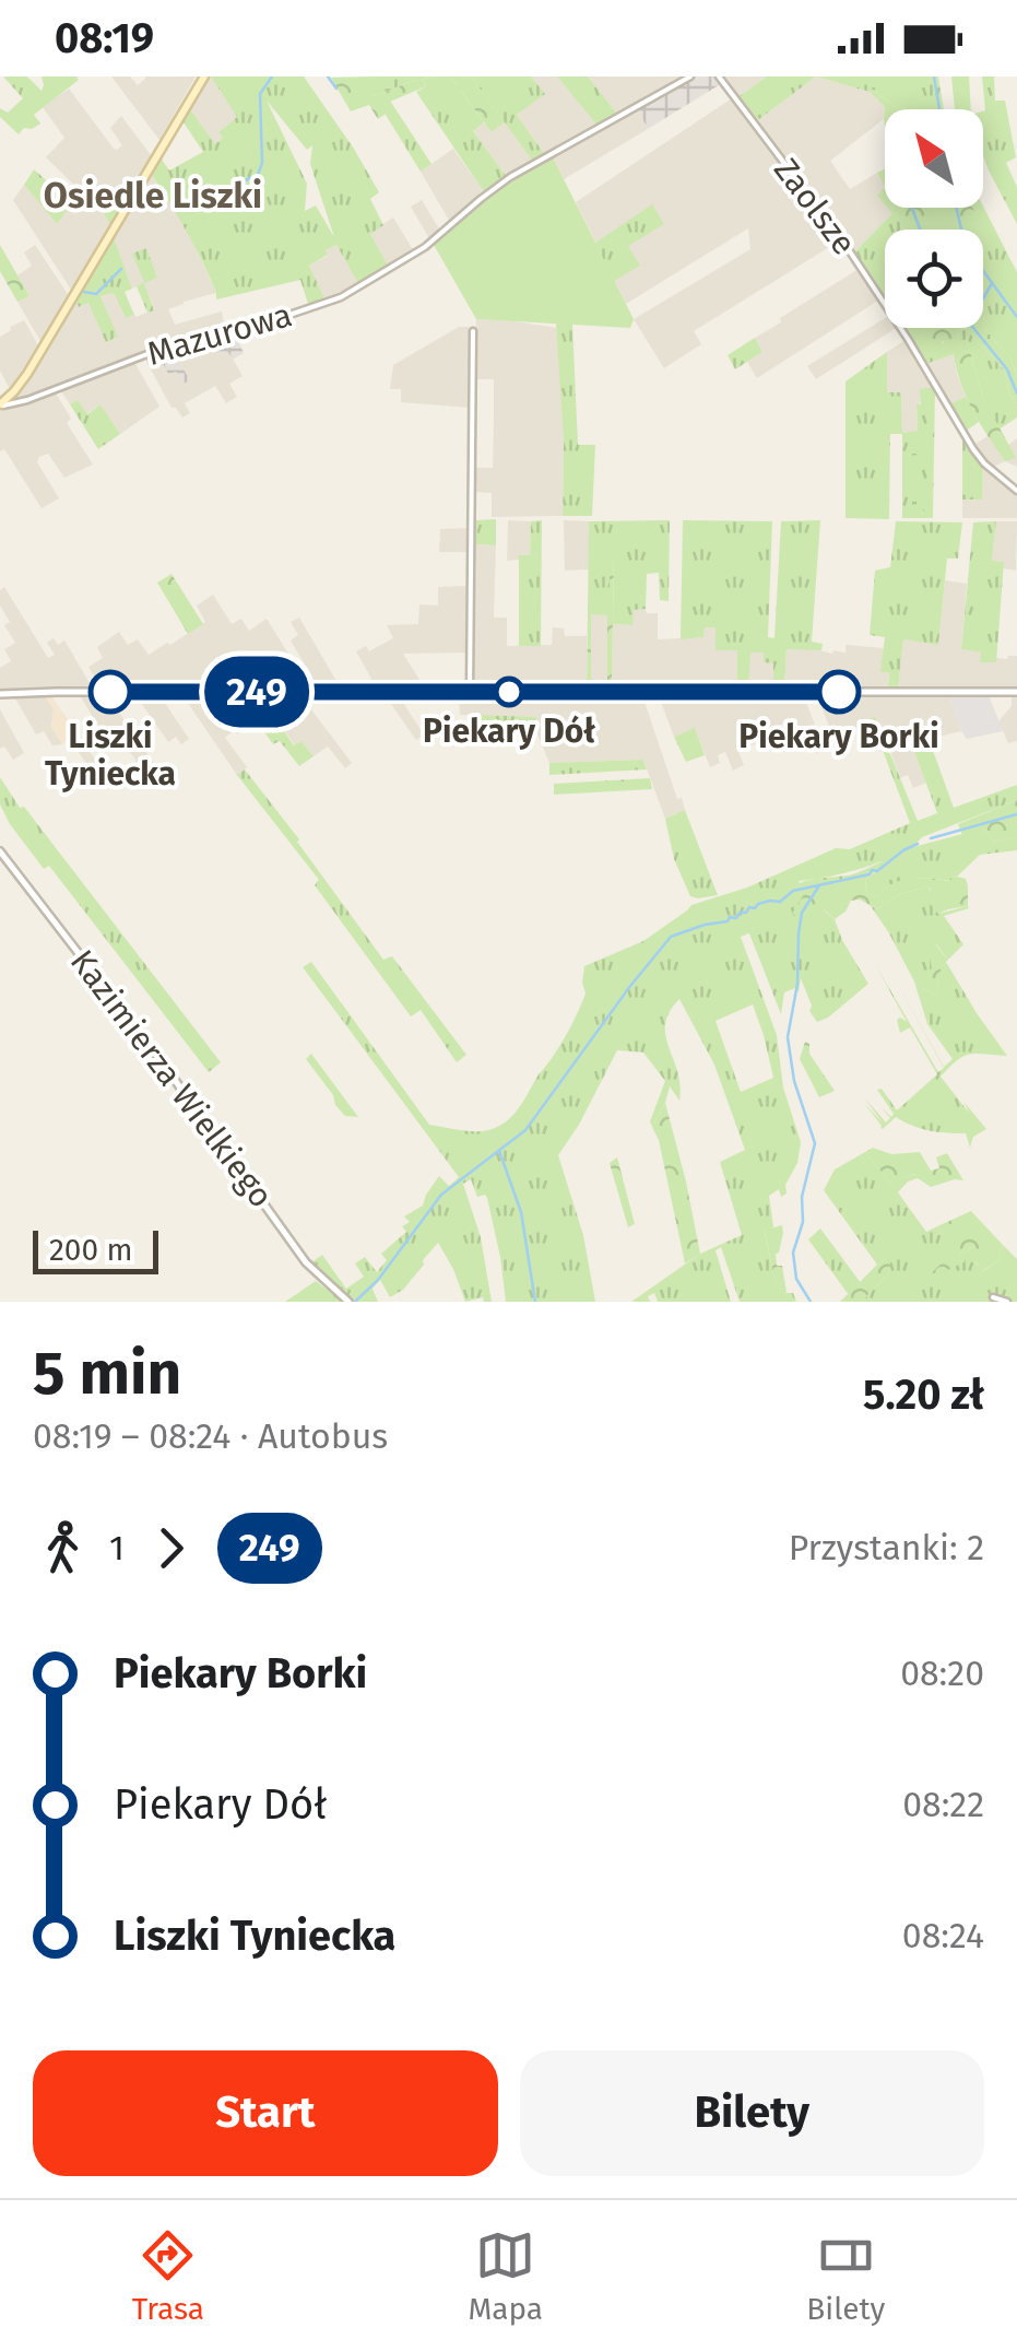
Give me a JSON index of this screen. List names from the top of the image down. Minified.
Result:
{"streets":{"street":["Zaolsze","Mazurowa","Kazimierza Wielkiego"]},"districts":["Osiedle Liszki"],"places":["Liszki Tyniecka","Piekary Dół","Piekary Borki"],"lines":["bus line 249"],"scale_bar":"200 m","north":"top left","page":{"status":"08:19","on_map":"249","scale":"200 m","heading":["5 min","08:19 – 08:24 · Autobus","5.20 zł"],"legs":["1","249","Przystanki: 2"],"list":[{"name":"Piekary Borki","value":"08:20"},{"name":"Piekary Dół","value":"08:22"},{"name":"Liszki Tyniecka","value":"08:24"}],"buttons":["Start","Bilety"],"tabs":["Trasa","Mapa","Bilety"]}}
